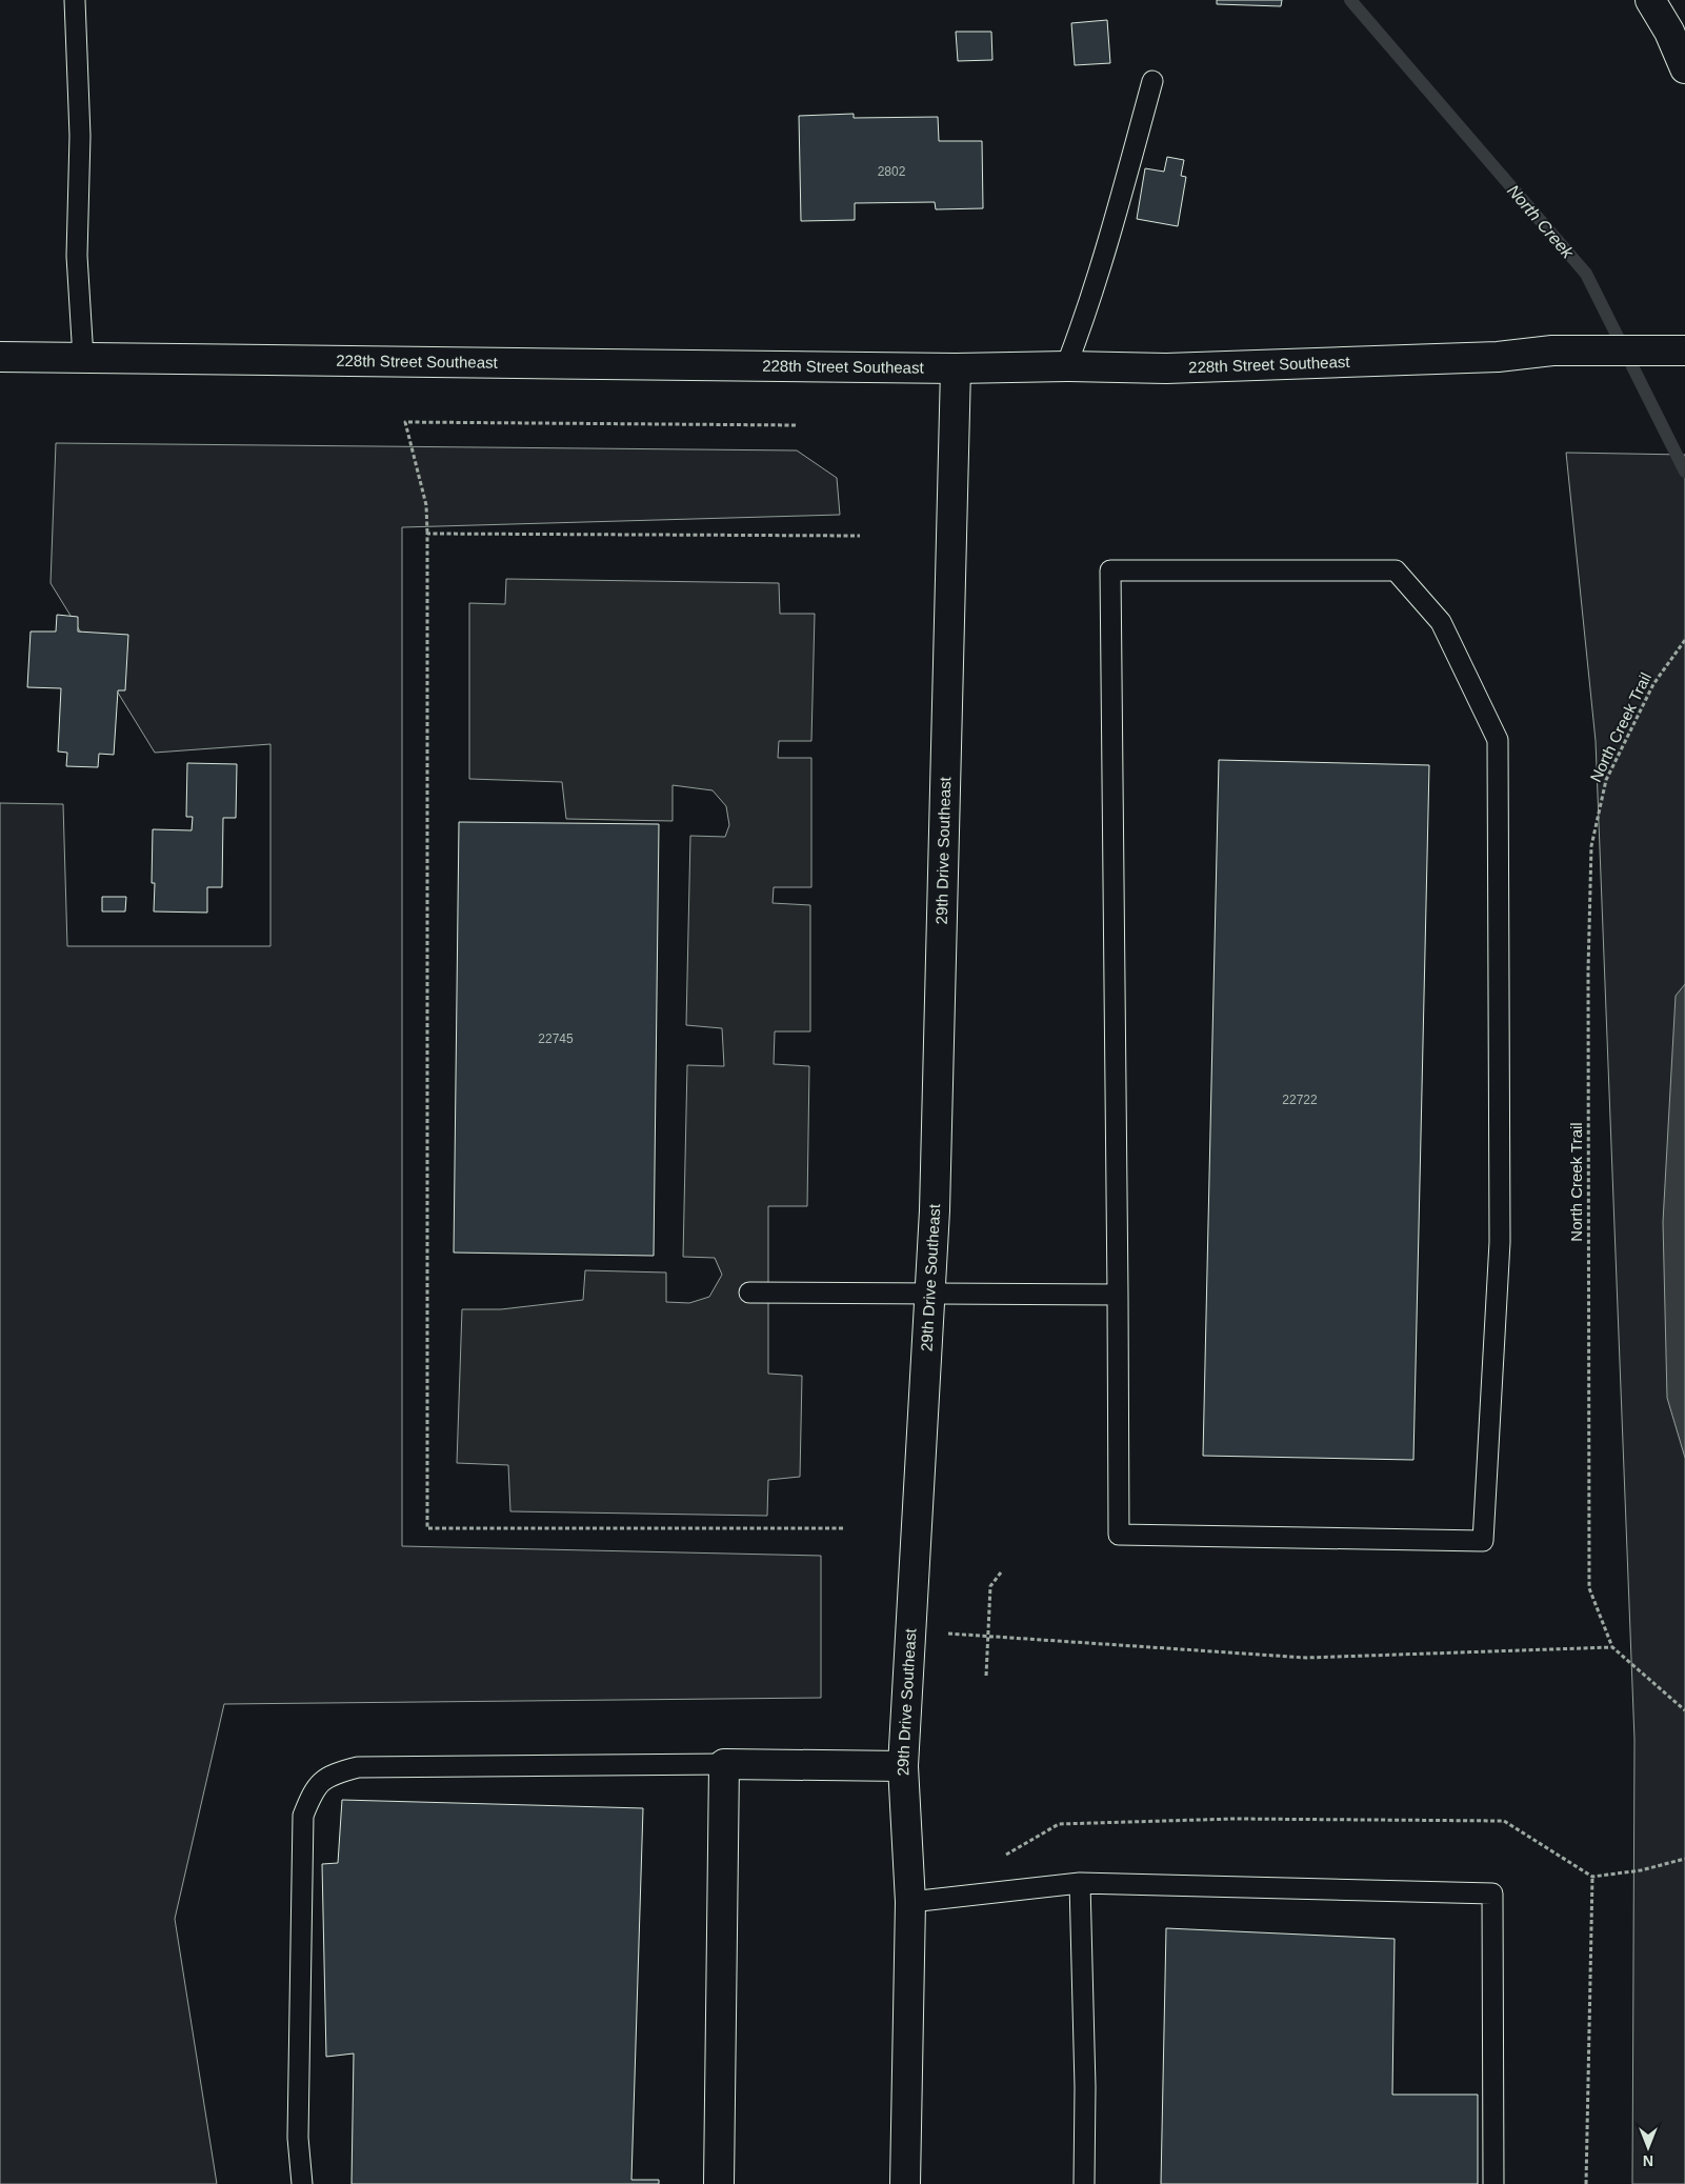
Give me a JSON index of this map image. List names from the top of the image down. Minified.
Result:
{"streets":{"street":["228th Street Southeast","29th Drive Southeast"],"path":["North Creek Trail"]},"crossings":[["228th Street Southeast","29th Drive Southeast"]],"water":["North Creek"],"house_numbers":["2802","22745","22722"],"north":"bottom"}
